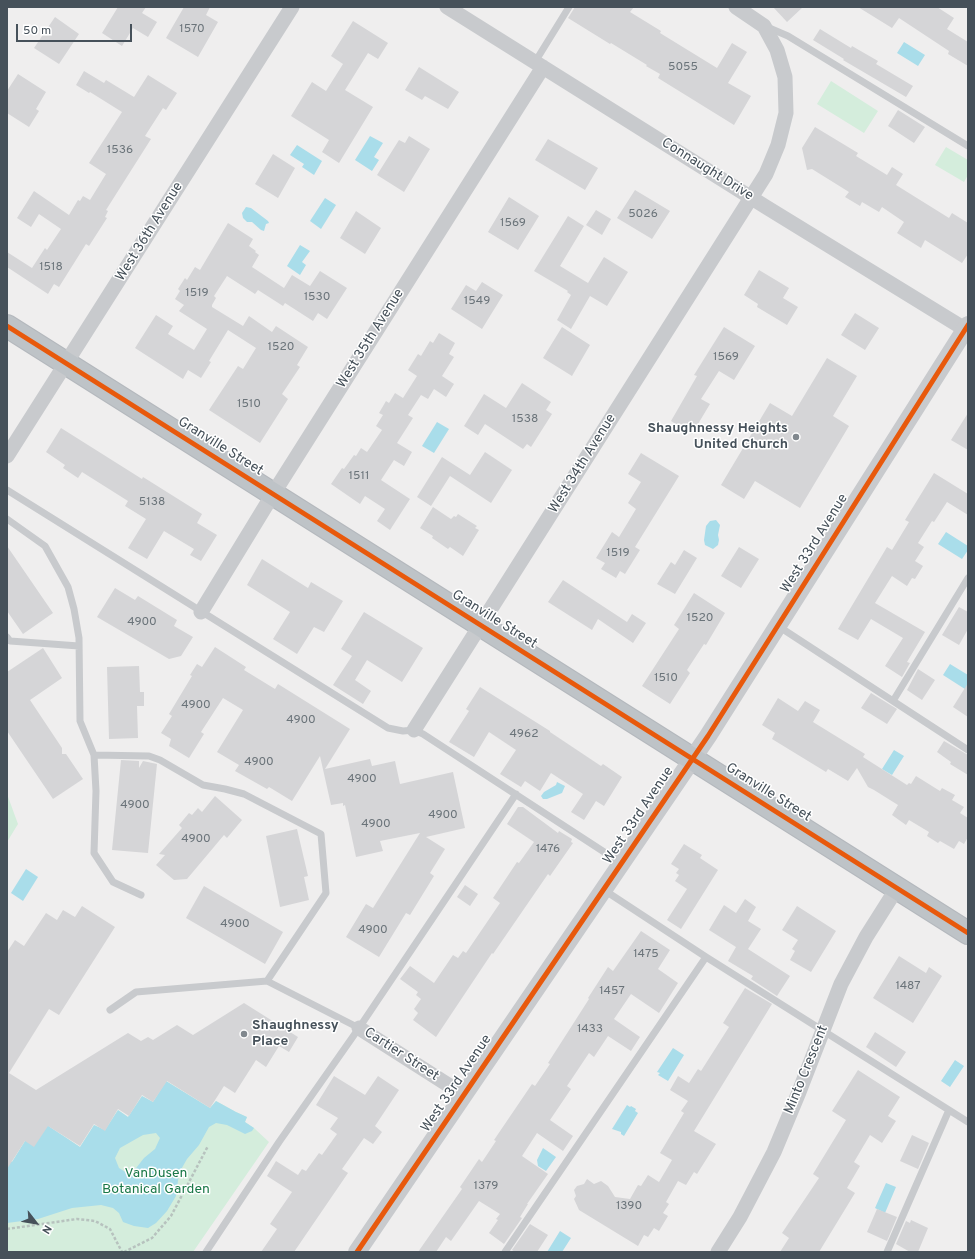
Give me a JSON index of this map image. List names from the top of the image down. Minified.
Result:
{"streets":{"highway":["Granville Street"],"street":["Connaught Drive","West 36th Avenue","West 35th Avenue","West 34th Avenue","West 33rd Avenue","Cartier Street","Minto Crescent"]},"crossings":[["Connaught Drive","West 35th Avenue"],["Connaught Drive","West 34th Avenue"],["Connaught Drive","West 33rd Avenue"],["West 36th Avenue","Granville Street"],["West 35th Avenue","Granville Street"],["Granville Street","West 34th Avenue"],["Granville Street","West 33rd Avenue"],["Granville Street","Minto Crescent"],["West 33rd Avenue","Cartier Street"]],"parks":["VanDusen Botanical Garden"],"places":["Shaughnessy Heights United Church","Shaughnessy Place"],"house_numbers":["1570","5055","1536","5026","1569","1518","1519","1530","1549","1520","1569","1510","1538","1511","5138","1519","1520","4900","1510","4900","4900","4962","4900","4900","4900","4900","4900","4900","1476","4900","4900","1475","1487","1457","1433","1379","1390"],"scale_bar":"50 m","north":"bottom right"}
